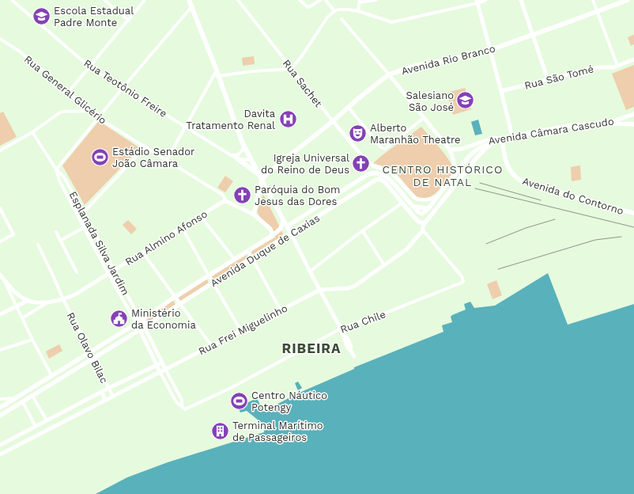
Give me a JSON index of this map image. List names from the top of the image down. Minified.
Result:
{"streets":{"main road":["Avenida Rio Branco","Rua General Glicério","Avenida Câmara Cascudo","Avenida do Contorno","Avenida Duque de Caxias"],"street":["Rua São Tomé","Rua Sachet","Rua Teotônio Freire","Rua Almino Afonso","Esplanada Silva Jardim","Rua Chile","Rua Frei Miguelinho","Rua Olavo Bilac"]},"crossings":[["Avenida Rio Branco","Rua Sachet"],["Rua Sachet","Avenida Duque de Caxias"],["Rua General Glicério","Rua Almino Afonso"],["Rua General Glicério","Avenida Duque de Caxias"],["Avenida Câmara Cascudo","Avenida do Contorno"],["Rua Almino Afonso","Esplanada Silva Jardim"],["Rua Almino Afonso","Rua Olavo Bilac"],["Esplanada Silva Jardim","Avenida Duque de Caxias"],["Avenida Duque de Caxias","Rua Olavo Bilac"],["Rua Frei Miguelinho","Rua Olavo Bilac"]],"districts":["CENTRO HISTÓRICO DE NATAL","RIBEIRA"],"places":{"school or university":["Escola Estadual Padre Monte","Salesiano São José"],"hospital":["Davita Tratamento Renal"],"theatre":["Alberto Maranhão Theatre"],"sports":["Estádio Senador João Câmara","Centro Náutico Potengy"],"church":["Igreja Universal do Reino de Deus","Paróquia do Bom Jesus das Dores"],"public building":["Ministério da Economia"],"building":["Terminal Marítimo de Passageiros"]}}
